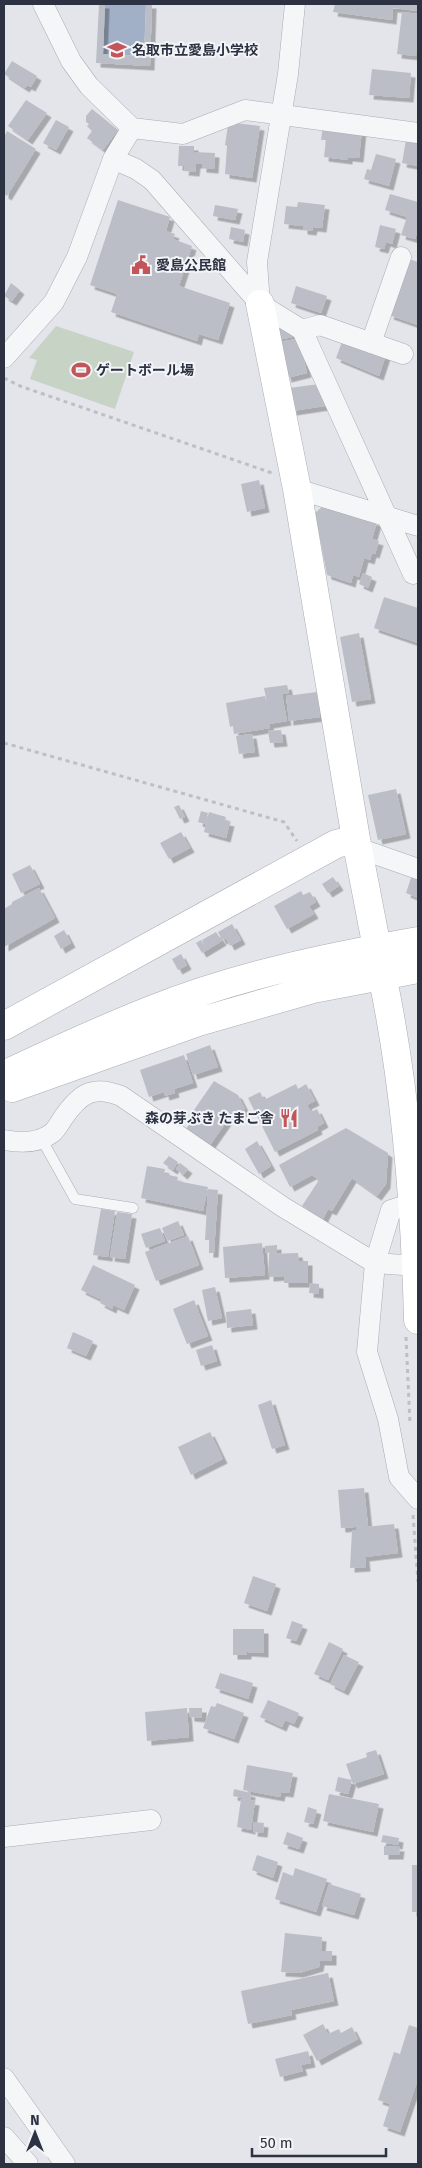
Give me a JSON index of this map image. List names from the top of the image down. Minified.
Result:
{"places":{"school or university":["名取市立愛島小学校"],"public building":["愛島公民館"],"sports":["ゲートボール場"],"restaurant":["森の芽ぶき たまご舎"]},"scale_bar":"50 m","north":"top"}
